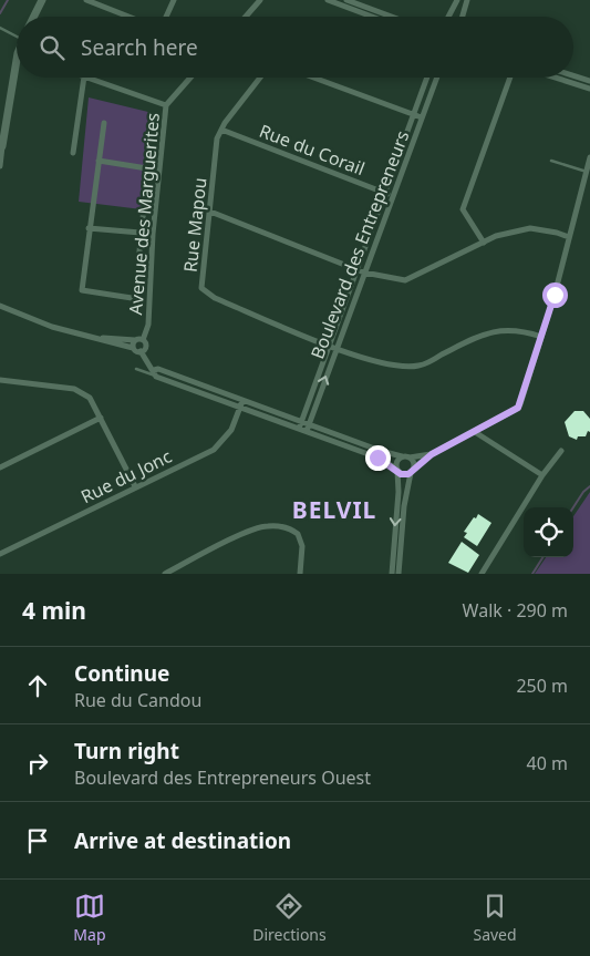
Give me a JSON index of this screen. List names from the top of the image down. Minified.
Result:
{"streets":{"street":["Rue du Corail","Avenue des Marguerites","Rue Mapou","Boulevard des Entrepreneurs","Rue du Jonc"]},"crossings":[["Rue du Corail","Rue Mapou"],["Rue du Corail","Boulevard des Entrepreneurs"],["Rue Mapou","Boulevard des Entrepreneurs"]],"districts":["BELVIL"],"page":{"search":"Search here","heading":["4 min","Walk · 290 m"],"list":[["Continue","Rue du Candou","250 m"],["Turn right","Boulevard des Entrepreneurs Ouest","40 m"],"Arrive at destination"],"nav":["Map","Directions","Saved"]}}
